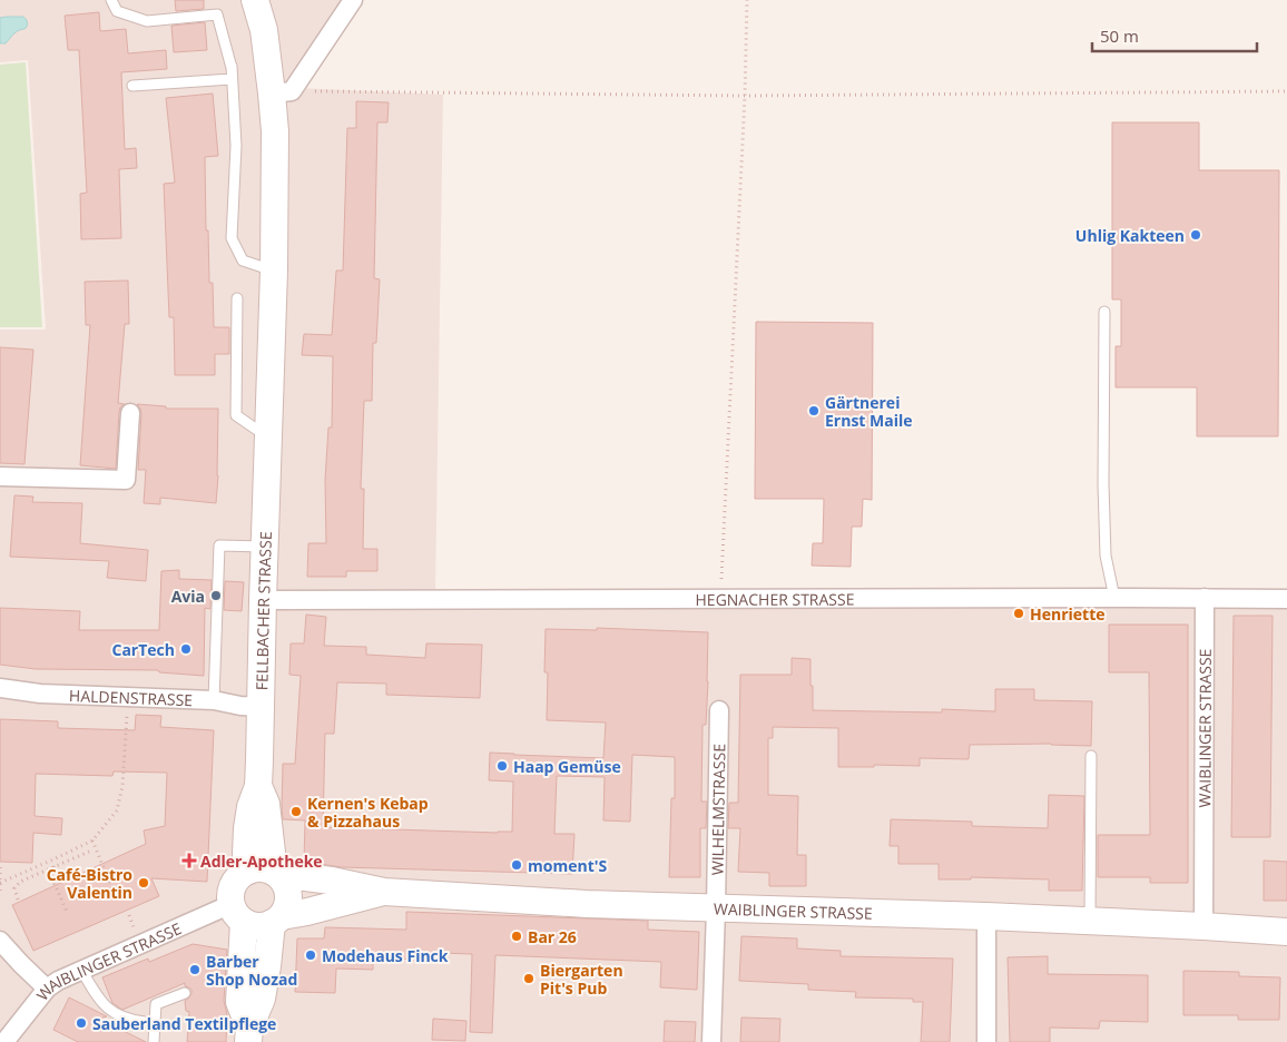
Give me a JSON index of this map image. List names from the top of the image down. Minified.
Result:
{"streets":{"main road":["FELLBACHER STRASSE","WAIBLINGER STRASSE"],"street":["HEGNACHER STRASSE","HALDENSTRASSE","WILHELMSTRASSE"]},"crossings":[["HEGNACHER STRASSE","FELLBACHER STRASSE"],["HEGNACHER STRASSE","WAIBLINGER STRASSE"],["FELLBACHER STRASSE","HALDENSTRASSE"],["FELLBACHER STRASSE","WAIBLINGER STRASSE"],["WAIBLINGER STRASSE","WILHELMSTRASSE"]],"places":{"other":["Uhlig Kakteen","Gärtnerei Ernst Maile","Avia","Henriette","CarTech","Haap Gemüse","Kernen's Kebap & Pizzahaus","moment'S","Café-Bistro Valentin","Bar 26","Modehaus Finck","Barber Shop Nozad","Biergarten Pit's Pub","Sauberland Textilpflege"],"health":["Adler-Apotheke"]},"scale_bar":"50 m"}
